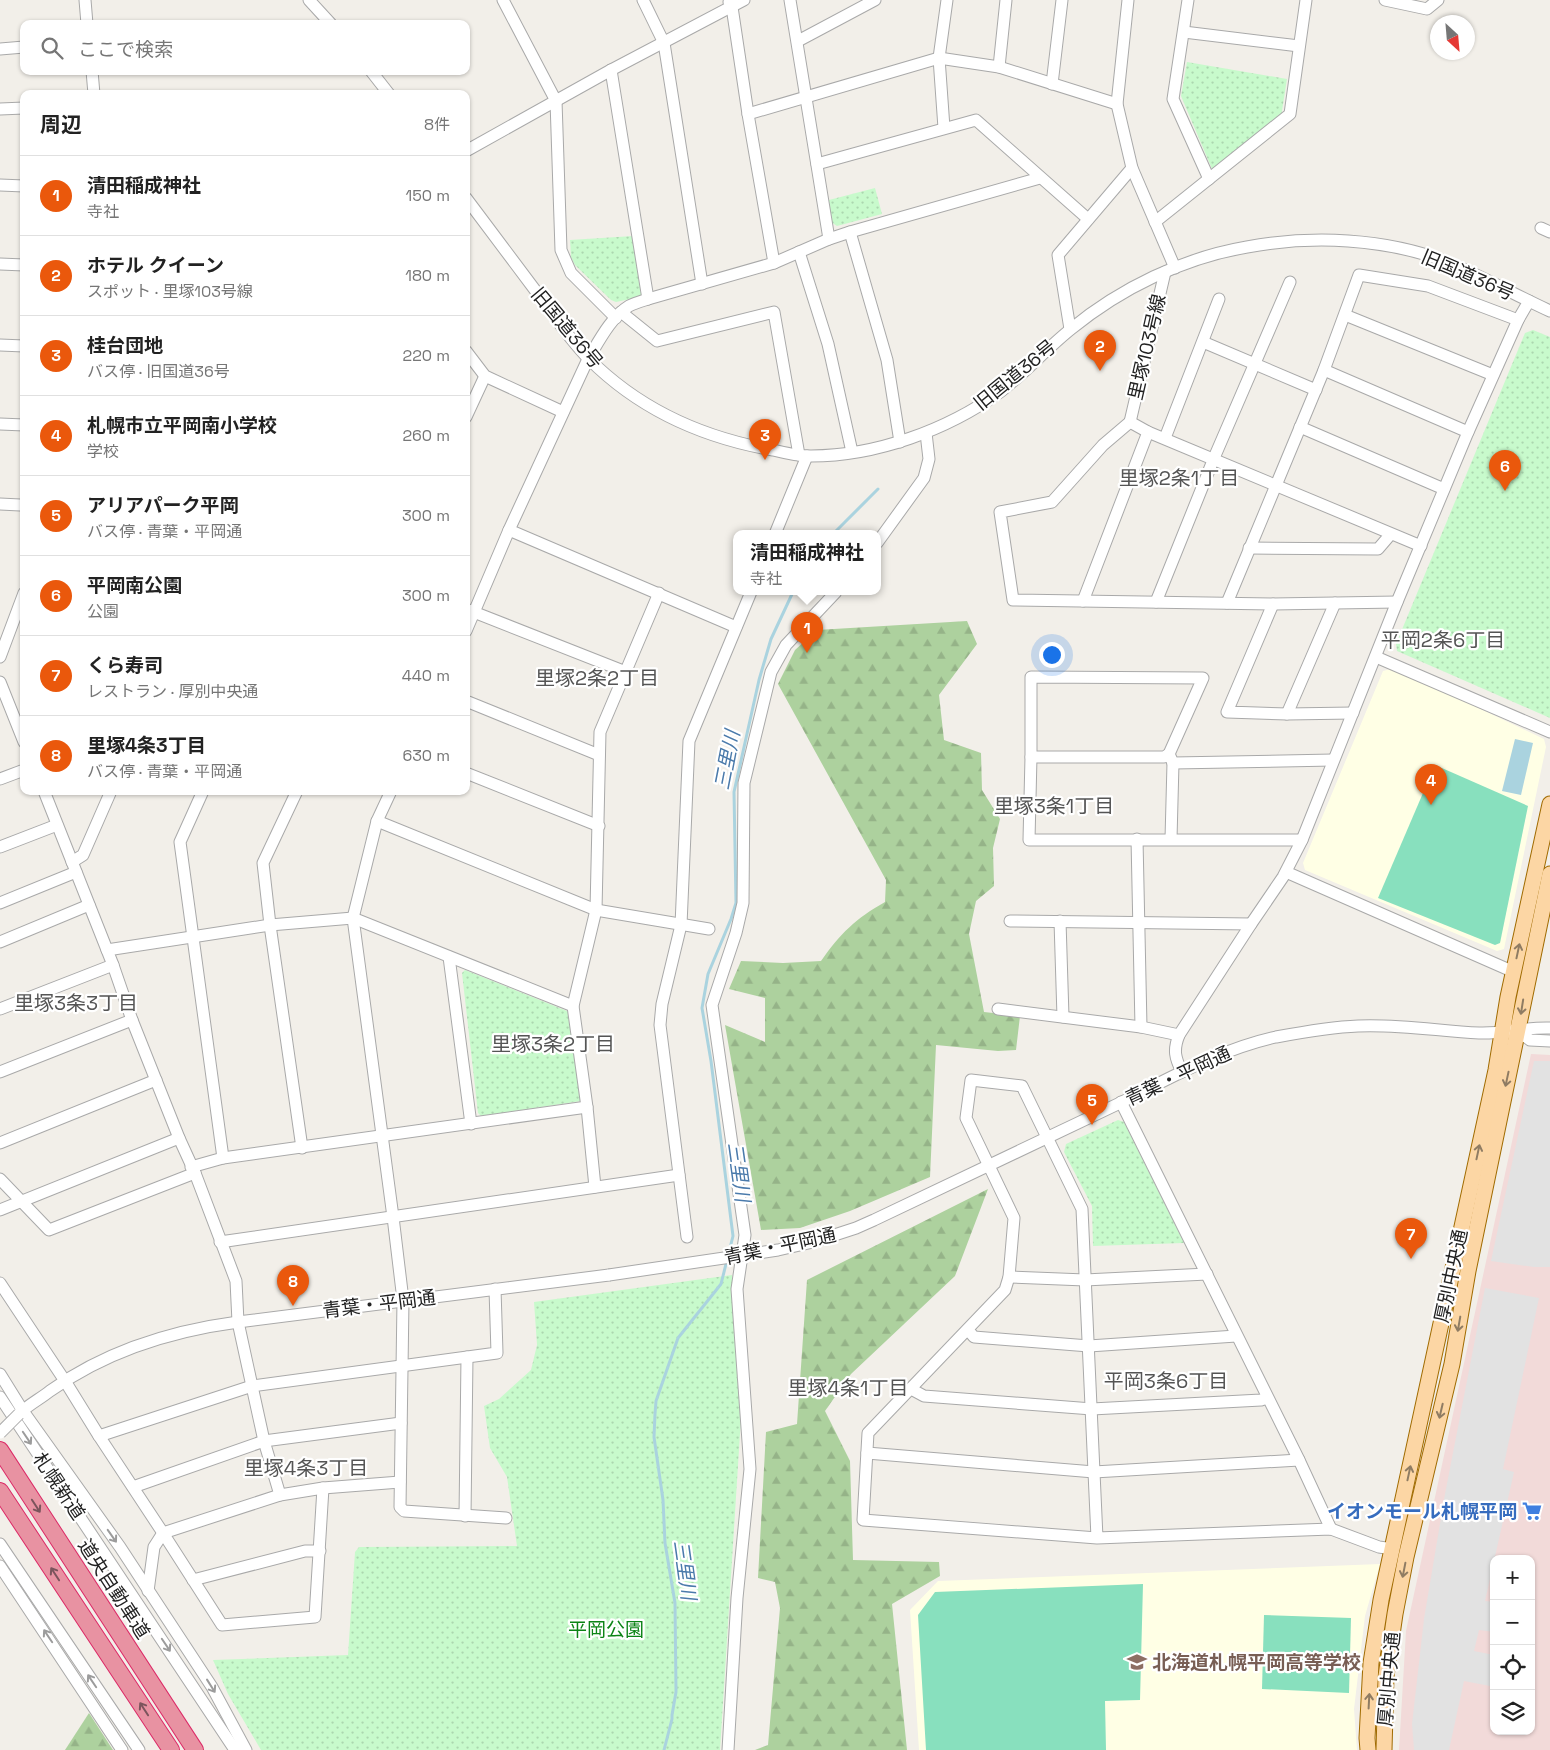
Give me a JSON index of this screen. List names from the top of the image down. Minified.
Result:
{"streets":{"highway":["道央自動車道"],"main road":["厚別中央通"],"street":["旧国道36号","里塚103号線","青葉・平岡通","札幌新道"]},"crossings":[["旧国道36号","里塚103号線"],["青葉・平岡通","厚別中央通"]],"districts":["里塚2条1丁目","平岡2条6丁目","里塚2条2丁目","里塚3条1丁目","里塚3条3丁目","里塚3条2丁目","平岡3条6丁目","里塚4条1丁目","里塚4条3丁目"],"water":["三里川"],"parks":["平岡公園"],"places":{"supermarket":["イオンモール札幌平岡"],"school or university":["北海道札幌平岡高等学校"]},"north":"bottom right","page":{"search":"ここで検索","heading":["周辺","8件"],"list":[{"mark":"1","name":"清田稲成神社","note":"寺社","value":"150 m"},{"mark":"2","name":"ホテル クイーン","note":"スポット · 里塚103号線","value":"180 m"},{"mark":"3","name":"桂台団地","note":"バス停 · 旧国道36号","value":"220 m"},{"mark":"4","name":"札幌市立平岡南小学校","note":"学校","value":"260 m"},{"mark":"5","name":"アリアパーク平岡","note":"バス停 · 青葉・平岡通","value":"300 m"},{"mark":"6","name":"平岡南公園","note":"公園","value":"300 m"},{"mark":"7","name":"くら寿司","note":"レストラン · 厚別中央通","value":"440 m"},{"mark":"8","name":"里塚4条3丁目","note":"バス停 · 青葉・平岡通","value":"630 m"}],"pins":["2","3","6","1","4","5","7","8"],"popup":["清田稲成神社","寺社"],"map_buttons":["+","−"]}}
